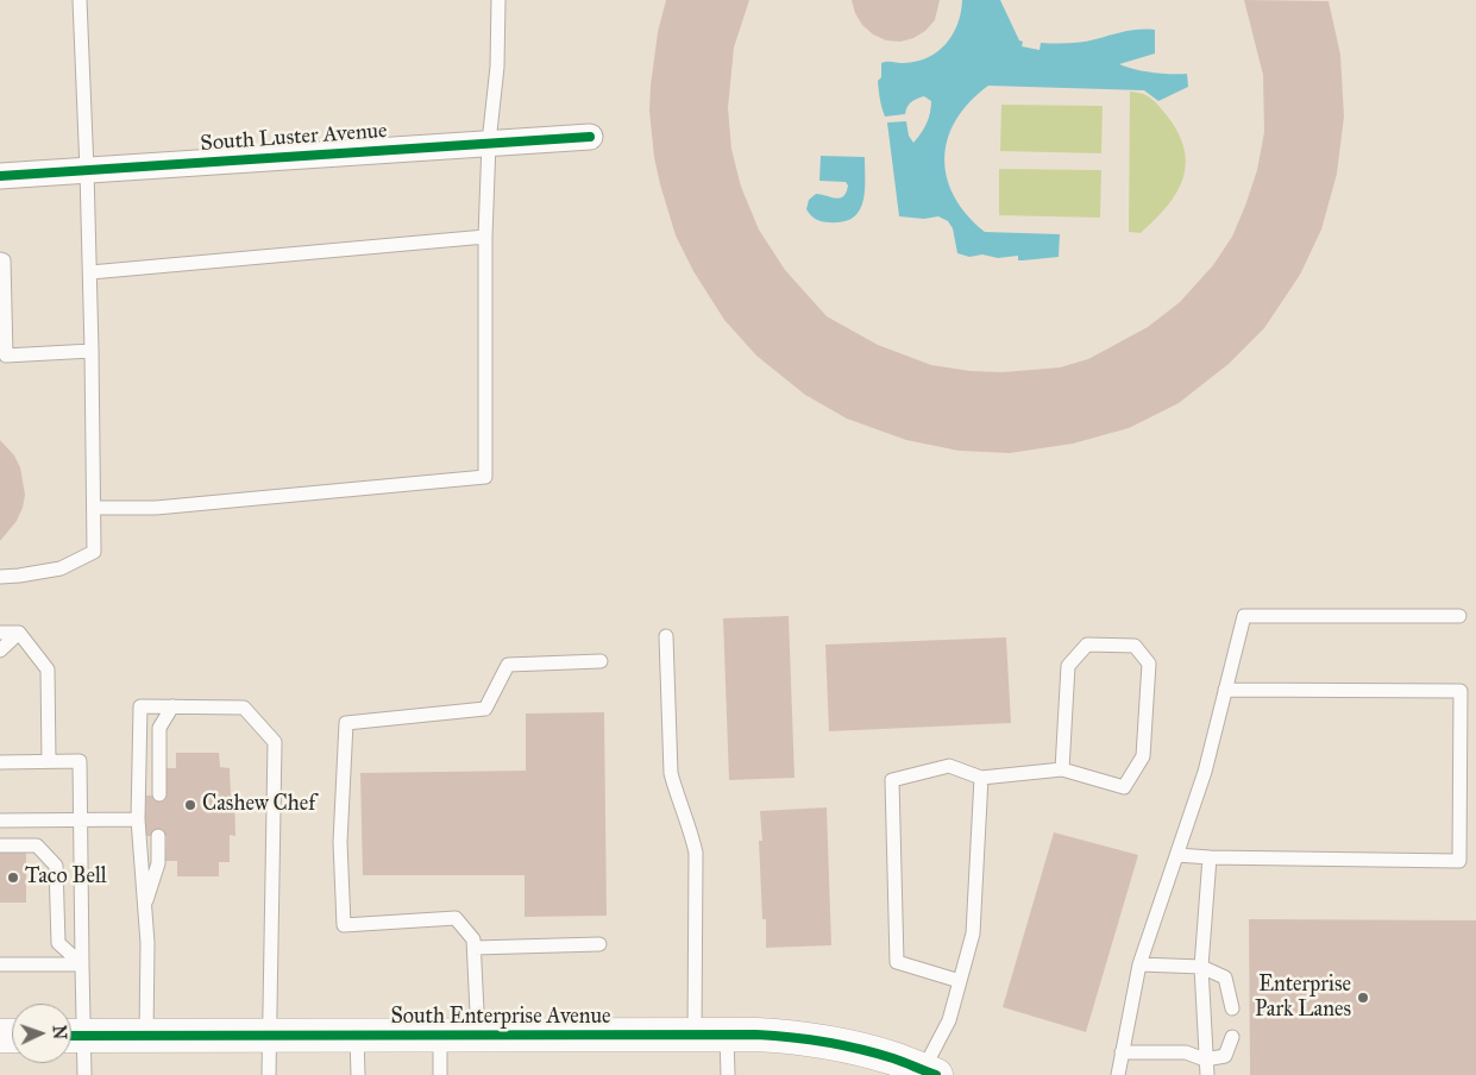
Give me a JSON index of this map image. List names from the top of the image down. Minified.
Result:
{"streets":{"street":["South Luster Avenue","South Enterprise Avenue"]},"places":["Cashew Chef","Taco Bell","Enterprise Park Lanes"],"north":"right"}
